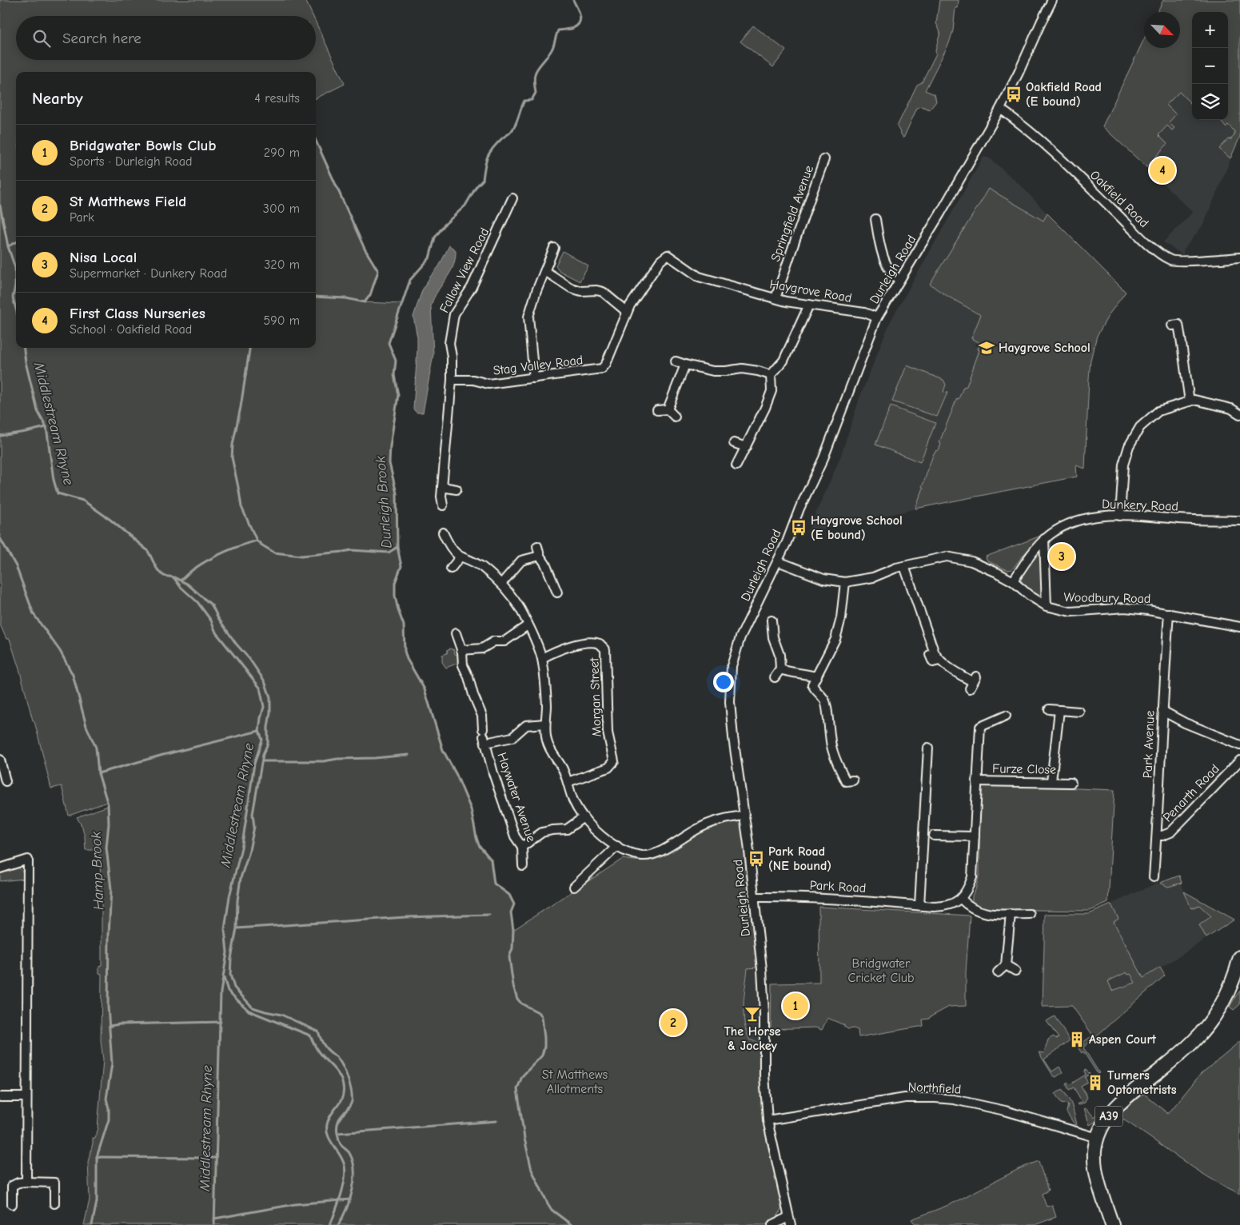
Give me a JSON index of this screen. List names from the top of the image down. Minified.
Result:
{"streets":{"main road":["A39"],"street":["Oakfield Road","Springfield Avenue","Durleigh Road","Fallow View Road","Haygrove Road","Stag Valley Road","Dunkery Road","Woodbury Road","Morgan Street","Park Avenue","Furze Close","Penarth Road","Haywater Avenue","Park Road","Northfield"]},"crossings":[["Oakfield Road","Durleigh Road"],["Springfield Avenue","Haygrove Road"],["Durleigh Road","Haygrove Road"],["Durleigh Road","Woodbury Road"],["Durleigh Road","Park Road"],["Durleigh Road","Northfield"],["Fallow View Road","Stag Valley Road"],["Haygrove Road","Stag Valley Road"],["Dunkery Road","Woodbury Road"],["Woodbury Road","Park Avenue"],["Park Avenue","Penarth Road"],["Furze Close","Park Road"],["Northfield","A39"]],"water":["Middlestream Rhyne","Durleigh Brook","Hamp Brook"],"parks":["Bridgwater Cricket Club","St Matthews Allotments"],"places":{"bus stop":["Oakfield Road (E bound)","Haygrove School (E bound)","Park Road (NE bound)"],"school or university":["Haygrove School"],"bar":["The Horse & Jockey"],"building":["Aspen Court","Turners Optometrists"]},"north":"bottom right","page":{"map_buttons":["+","−"],"search":"Search here","heading":["Nearby","4 results"],"list":[{"mark":"1","name":"Bridgwater Bowls Club","note":"Sports · Durleigh Road","value":"290 m"},{"mark":"2","name":"St Matthews Field","note":"Park","value":"300 m"},{"mark":"3","name":"Nisa Local","note":"Supermarket · Dunkery Road","value":"320 m"},{"mark":"4","name":"First Class Nurseries","note":"School · Oakfield Road","value":"590 m"}],"pins":["4","3","1","2"]}}
